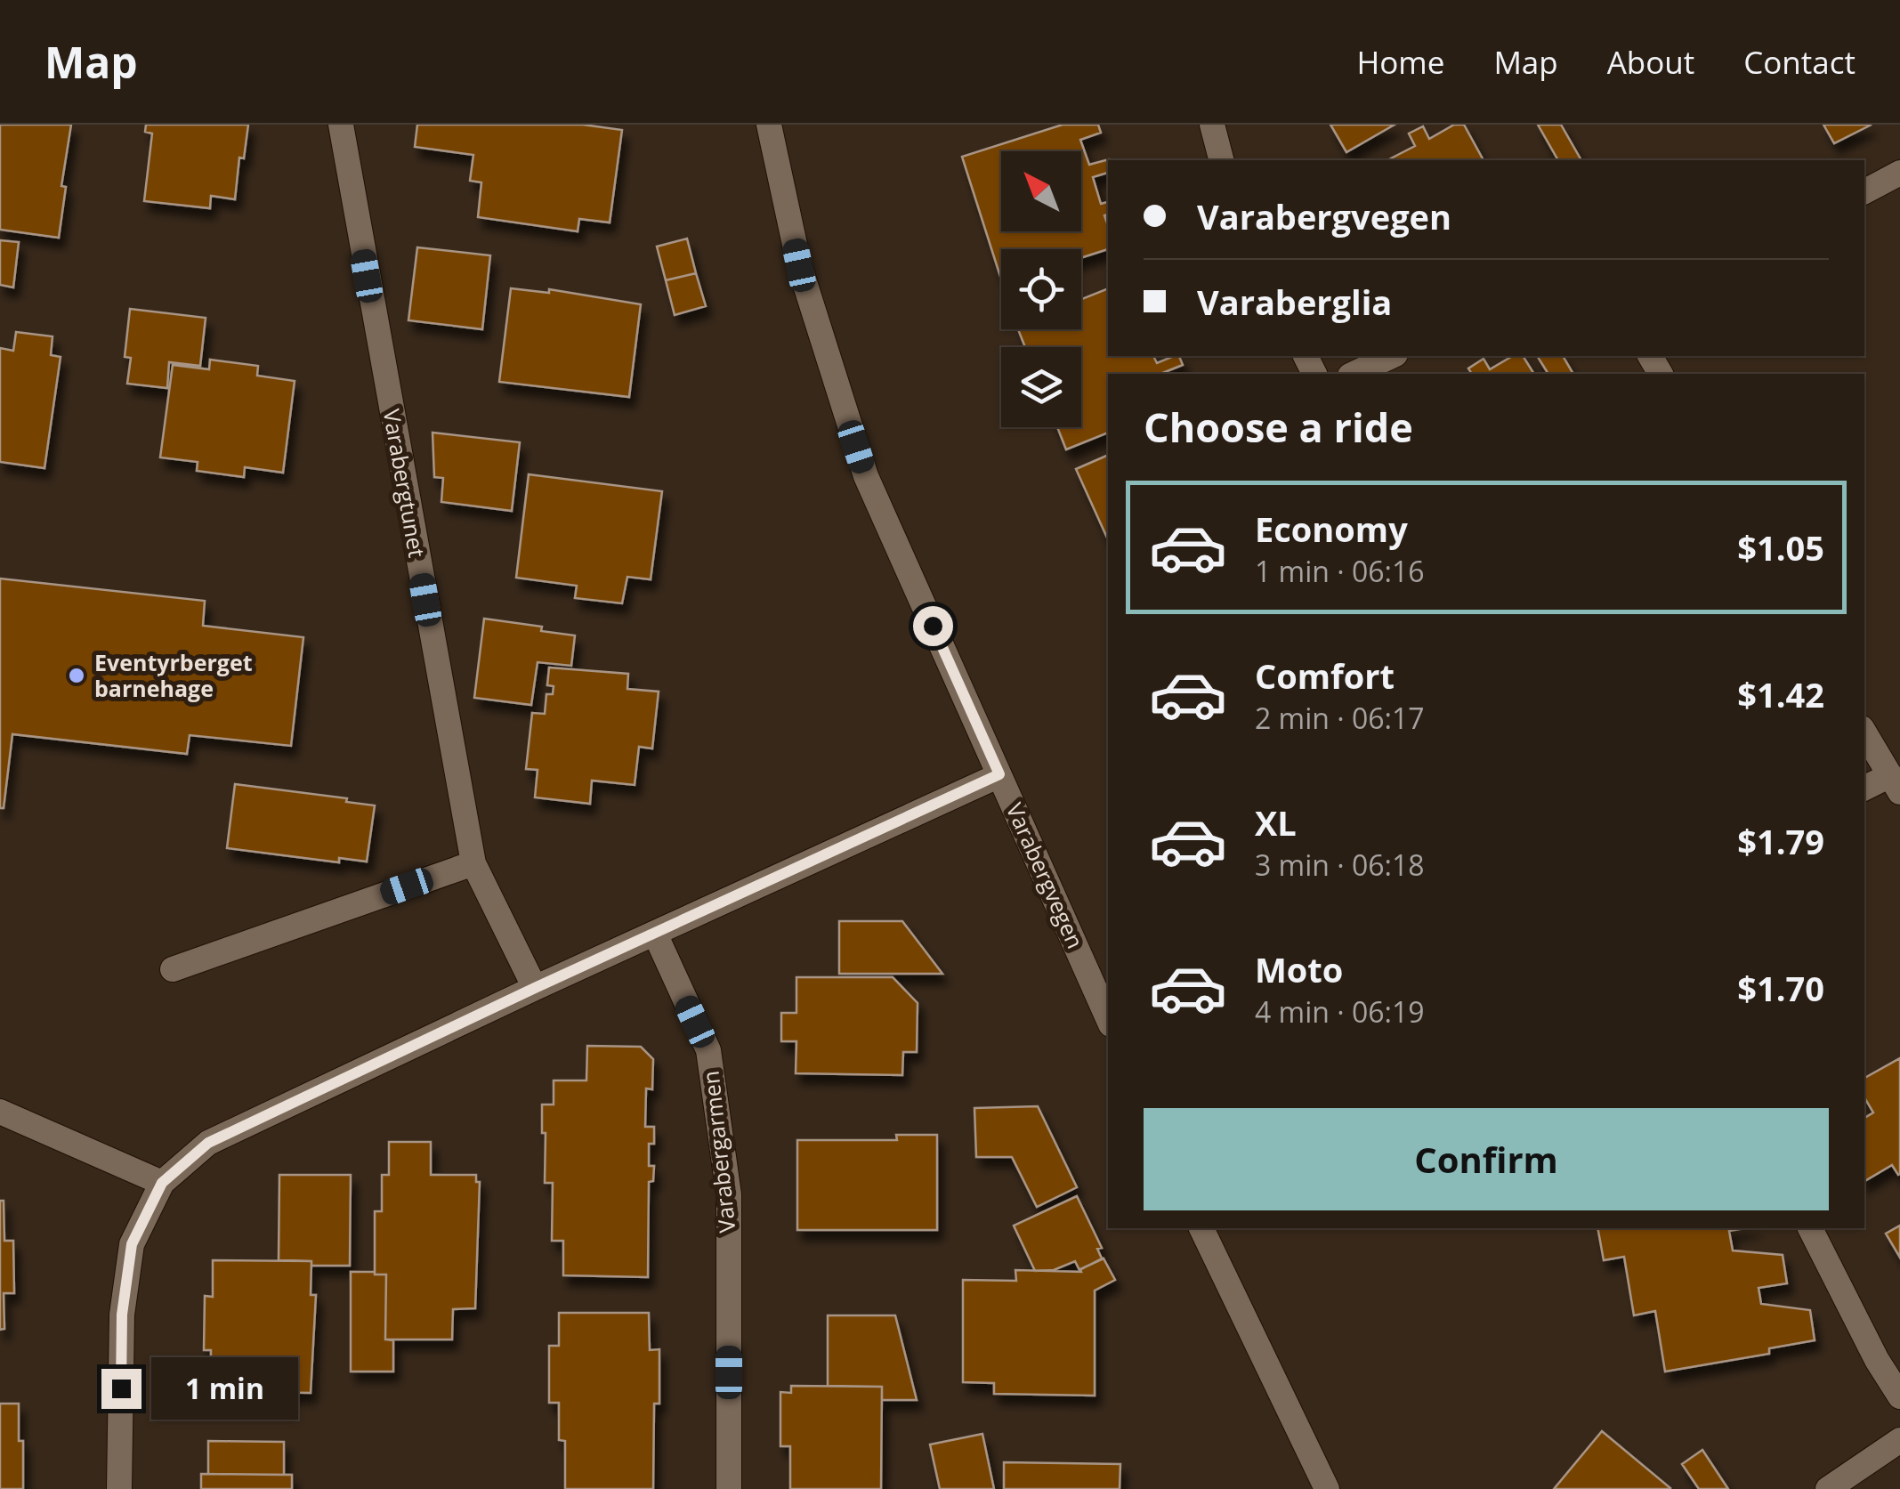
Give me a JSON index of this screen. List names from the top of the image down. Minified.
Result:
{"streets":{"street":["Varabergtunet","Varabergvegen","Varabergarmen"]},"places":["Eventyrberget barnehage"],"north":"top left","page":{"header":"Map","nav":["Home","Map","About","Contact"],"banner":["Varabergvegen","Varaberglia"],"heading":"Choose a ride","list":[{"name":"Economy","note":"1 min · 06:16","value":"$1.05"},{"name":"Comfort","note":"2 min · 06:17","value":"$1.42"},{"name":"XL","note":"3 min · 06:18","value":"$1.79"},{"name":"Moto","note":"4 min · 06:19","value":"$1.70"}],"buttons":"Confirm","bubble":"1 min"}}
